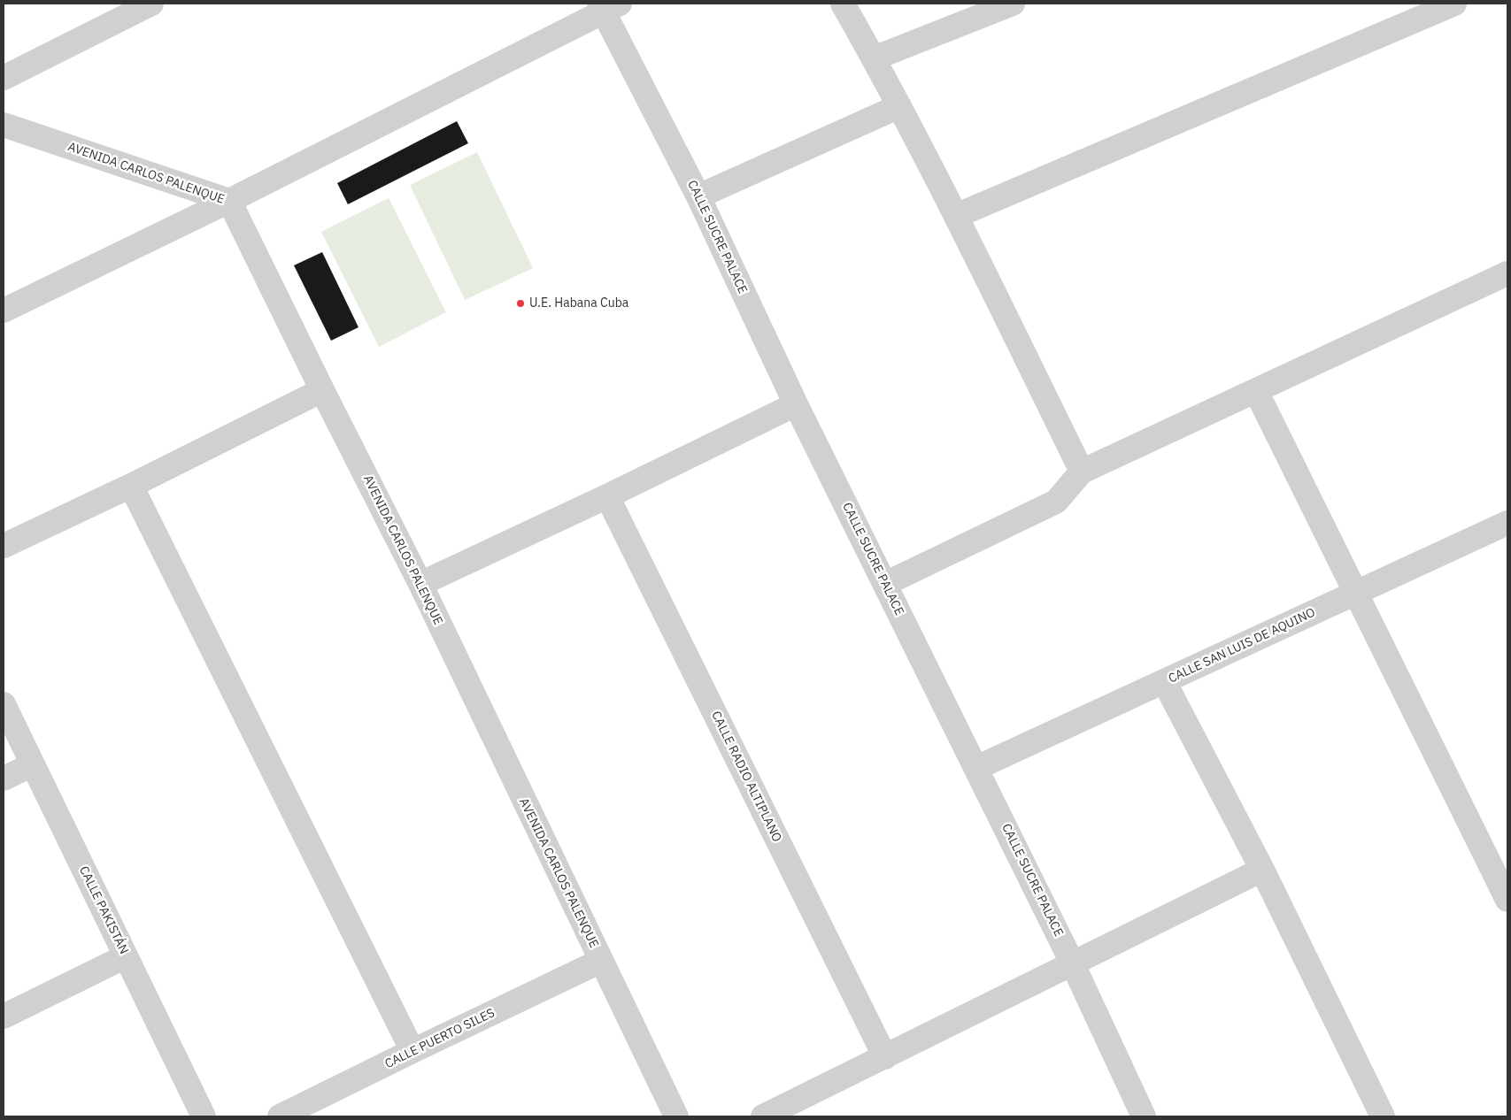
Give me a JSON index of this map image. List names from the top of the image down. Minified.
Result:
{"streets":{"street":["AVENIDA CARLOS PALENQUE","CALLE SUCRE PALACE","CALLE SAN LUIS DE AQUINO","CALLE RADIO ALTIPLANO","CALLE PAKISTÁN","CALLE PUERTO SILES"]},"crossings":[["AVENIDA CARLOS PALENQUE","CALLE PUERTO SILES"],["CALLE SUCRE PALACE","CALLE SAN LUIS DE AQUINO"]],"places":["U.E. Habana Cuba"]}
